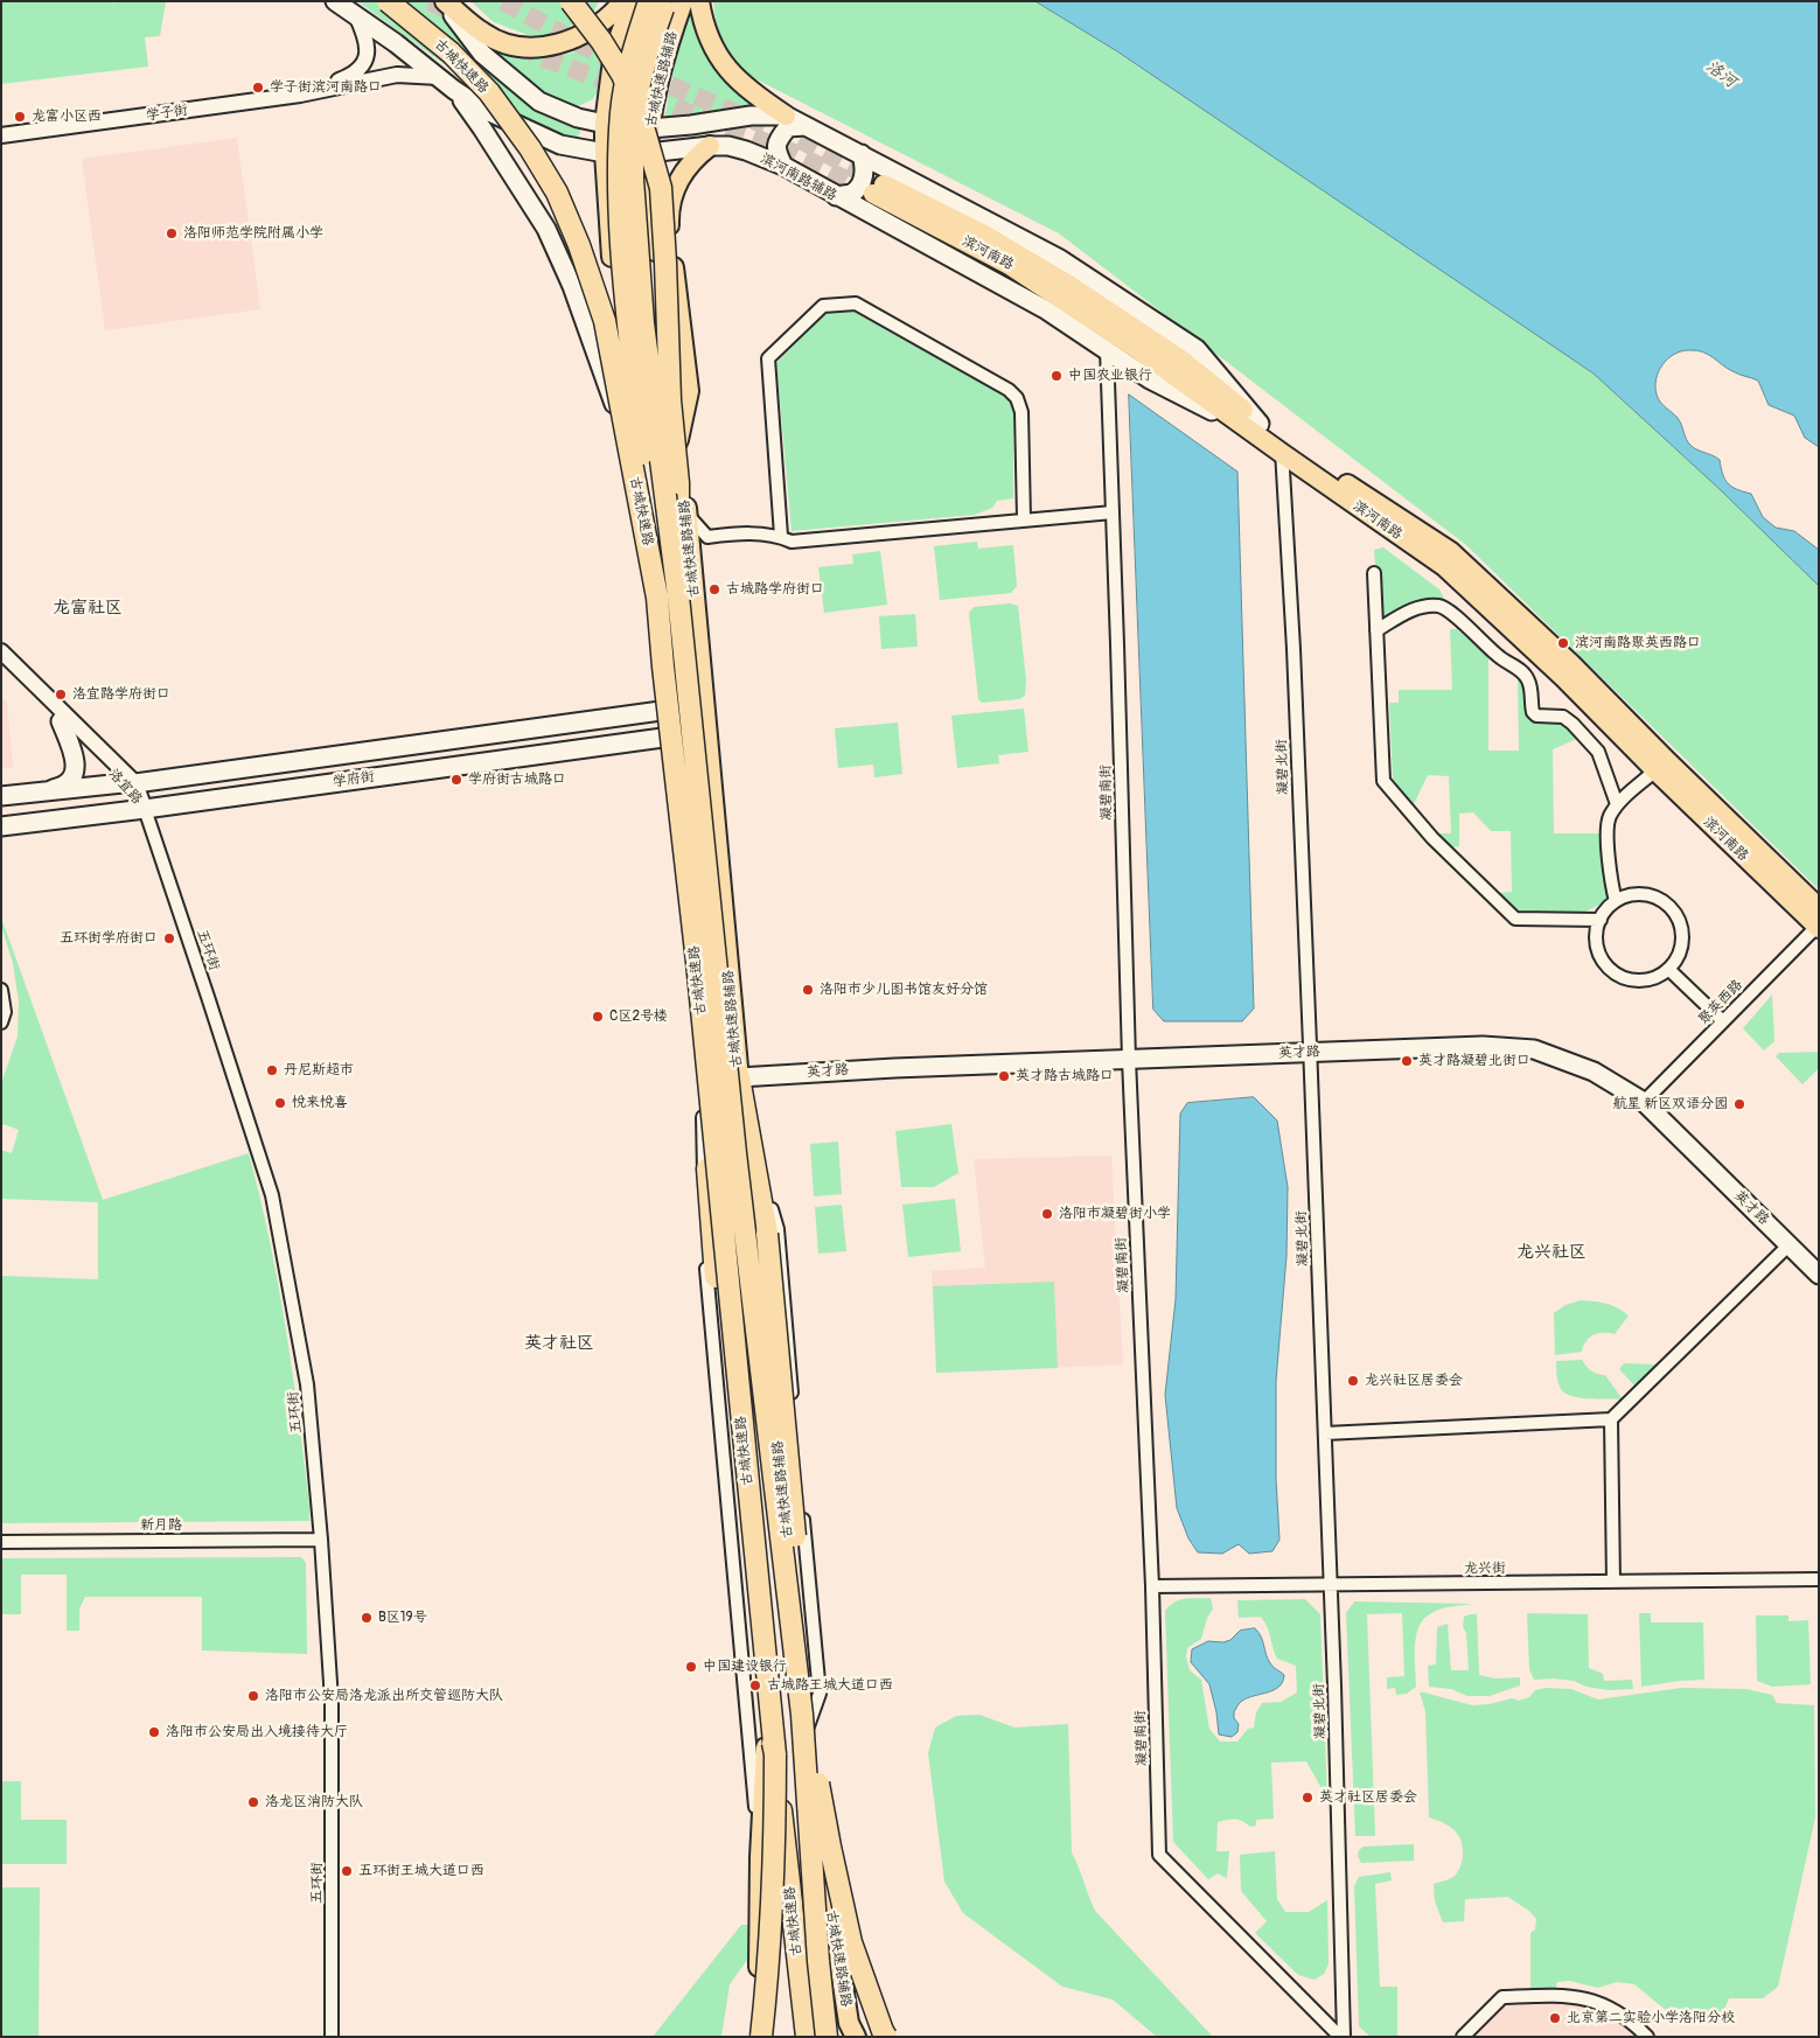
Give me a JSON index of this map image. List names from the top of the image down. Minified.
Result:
{"streets":{"highway":["古城快速路"],"main road":["古城快速路辅路","滨河南路辅路","滨河南路","学府街","英才路"],"street":["学子街","凝碧北街","洛宜路","凝碧南街","五环街","聚英西路","新月路","龙兴街"]},"crossings":[["古城快速路","古城快速路辅路"],["古城快速路辅路","滨河南路辅路"],["古城快速路辅路","学府街"],["古城快速路辅路","英才路"],["滨河南路辅路","滨河南路"],["滨河南路辅路","凝碧南街"],["滨河南路","凝碧北街"],["滨河南路","聚英西路"],["凝碧北街","凝碧南街"],["凝碧北街","英才路"],["凝碧北街","龙兴街"],["学府街","洛宜路"],["学府街","五环街"],["洛宜路","五环街"],["凝碧南街","英才路"],["凝碧南街","龙兴街"],["五环街","新月路"],["聚英西路","英才路"]],"districts":["龙富社区","龙兴社区","英才社区"],"water":["洛河"],"places":["学子街滨河南路口","龙富小区西","洛阳师范学院附属小学","中国农业银行","古城路学府街口","滨河南路聚英西路口","洛宜路学府街口","学府街古城路口","五环街学府街口","洛阳市少儿图书馆友好分馆","C区2号楼","英才路凝碧北街口","丹尼斯超市","英才路古城路口","悦来悦喜","航星 新区双语分园","洛阳市凝碧街小学","龙兴社区居委会","B区19号","中国建设银行","古城路王城大道口西","洛阳市公安局洛龙派出所交管巡防大队","洛阳市公安局出入境接待大厅","英才社区居委会","洛龙区消防大队","五环街王城大道口西","北京第二实验小学洛阳分校"]}
